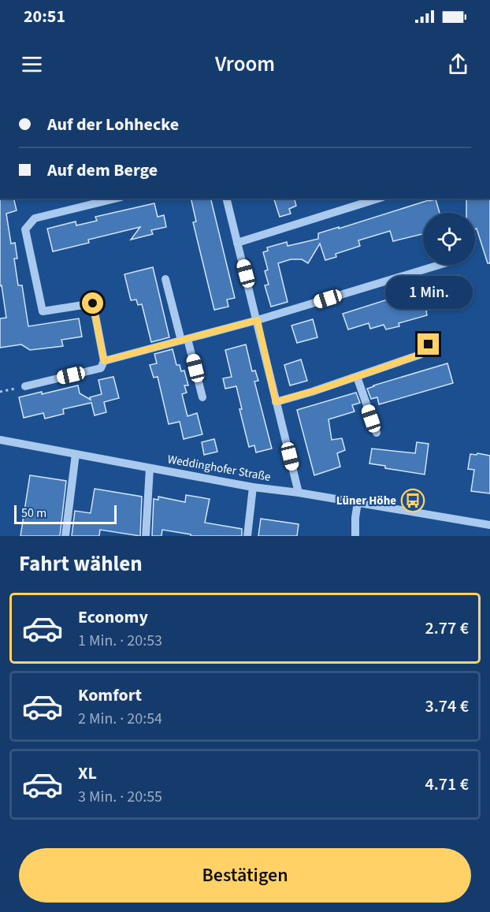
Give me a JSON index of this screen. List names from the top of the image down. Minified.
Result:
{"streets":{"street":["Weddinghofer Straße"]},"places":{"bus stop":["Lüner Höhe"]},"scale_bar":"50 m","page":{"status":"20:51","header":"Vroom","banner":["Auf der Lohhecke","Auf dem Berge"],"bubble":"1 Min.","scale":"50 m","heading":"Fahrt wählen","list":[{"name":"Economy","note":"1 Min. · 20:53","value":"2.77 €"},{"name":"Komfort","note":"2 Min. · 20:54","value":"3.74 €"},{"name":"XL","note":"3 Min. · 20:55","value":"4.71 €"}],"buttons":"Bestätigen"}}
